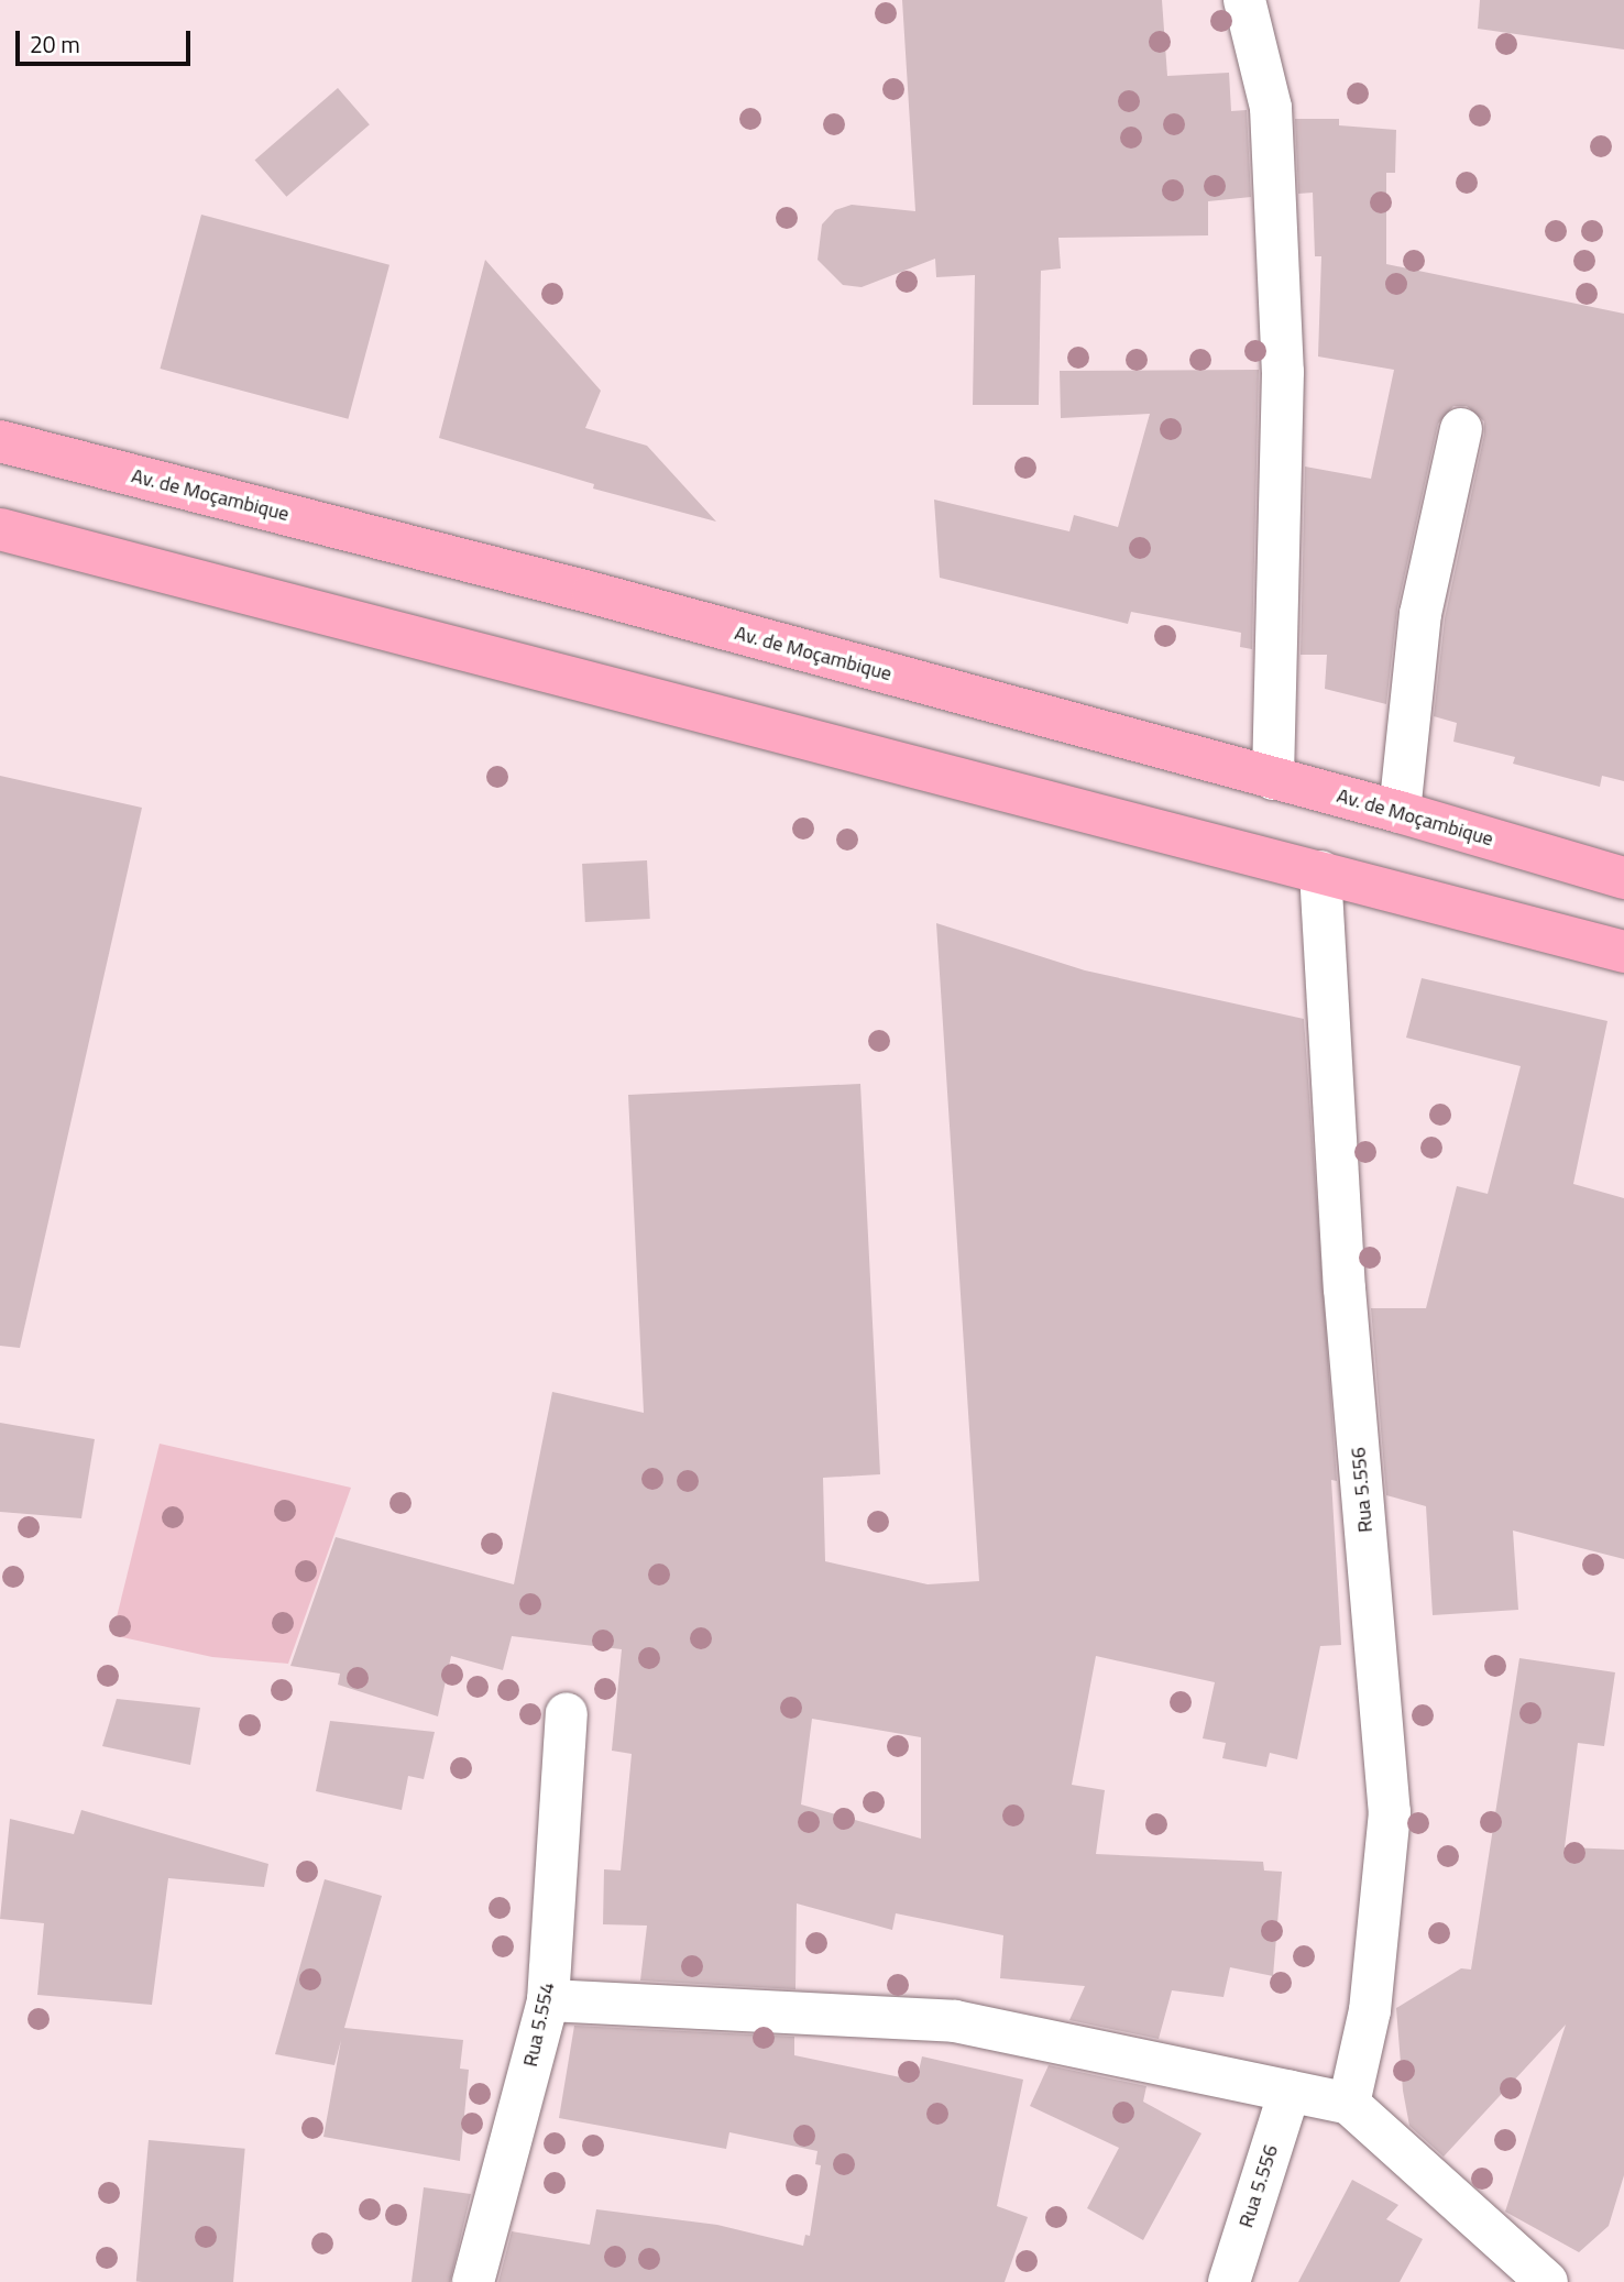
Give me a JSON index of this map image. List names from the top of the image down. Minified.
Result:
{"streets":{"highway":["Av. de Moçambique"],"street":["Rua 5.556","Rua 5.554"]},"scale_bar":"20 m"}
